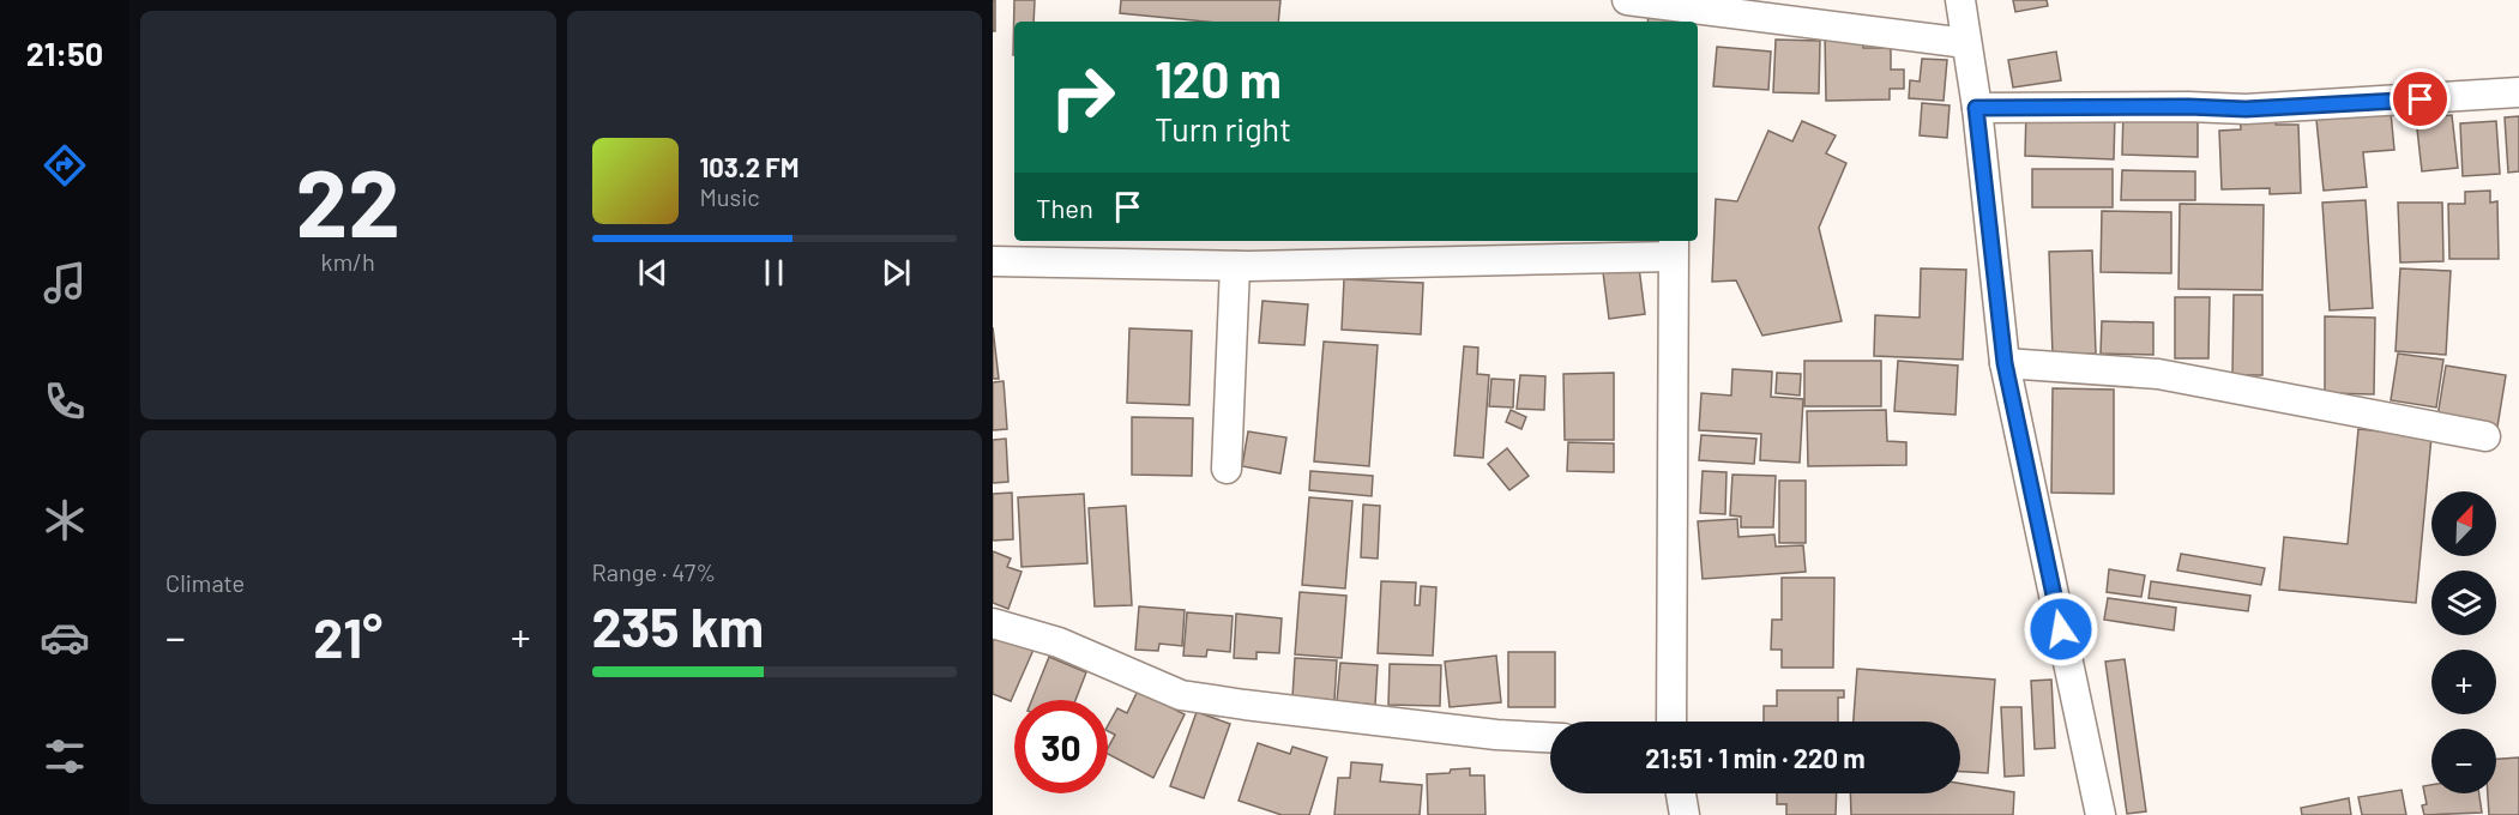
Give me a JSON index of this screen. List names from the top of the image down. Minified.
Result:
{"north":"top right","page":{"tabs":"21:50","tile":[["22","km/h"],"Climate",["Range · 47%","235 km"]],"turn":["120 m","Turn right"],"song":["103.2 FM","Music"],"then":"Then","map_buttons":["+","−"],"heat":["−","21°","+"],"limit":"30","trip":"21:51 · 1 min · 220 m"}}
